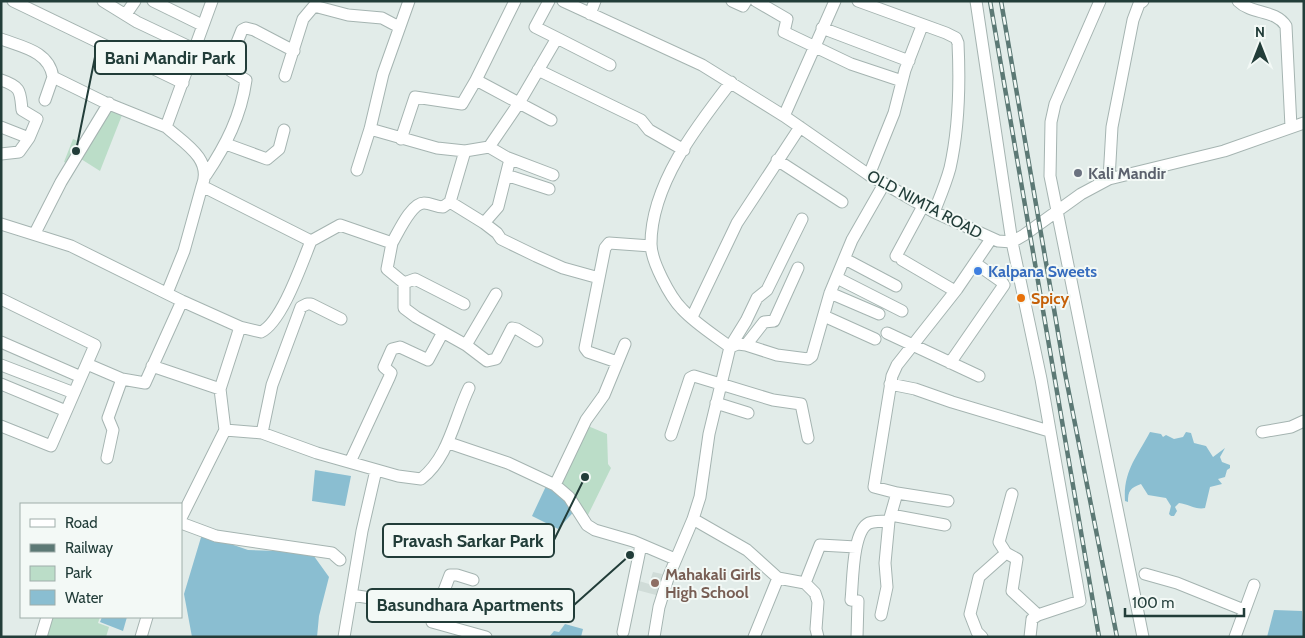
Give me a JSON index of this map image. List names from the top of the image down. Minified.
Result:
{"streets":{"street":["OLD NIMTA ROAD"]},"places":["Bani Mandir Park","Kali Mandir","Kalpana Sweets","Spicy","Pravash Sarkar Park","Basundhara Apartments","Mahakali Girls High School"],"legend":["Road","Railway","Park","Water"],"scale_bar":"100 m","north":"top"}
